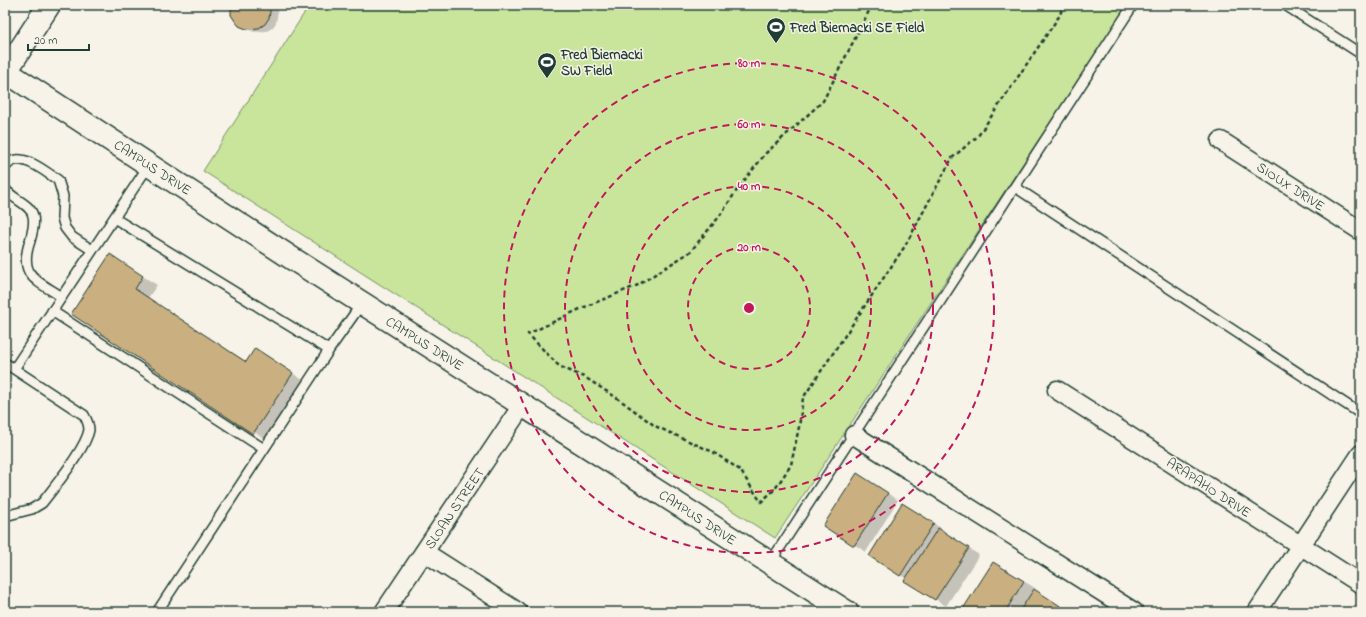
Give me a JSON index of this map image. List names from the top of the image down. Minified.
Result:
{"streets":{"main road":["CAMPUS DRIVE"],"street":["SIOUX DRIVE","ARAPAHO DRIVE","SLOAN STREET"]},"crossings":[["CAMPUS DRIVE","SLOAN STREET"]],"places":{"sports":["Fred Biernacki SE Field","Fred Biernacki SW Field"]},"scale_bar":"20 m","rings":["80 m","60 m","40 m","20 m"]}
